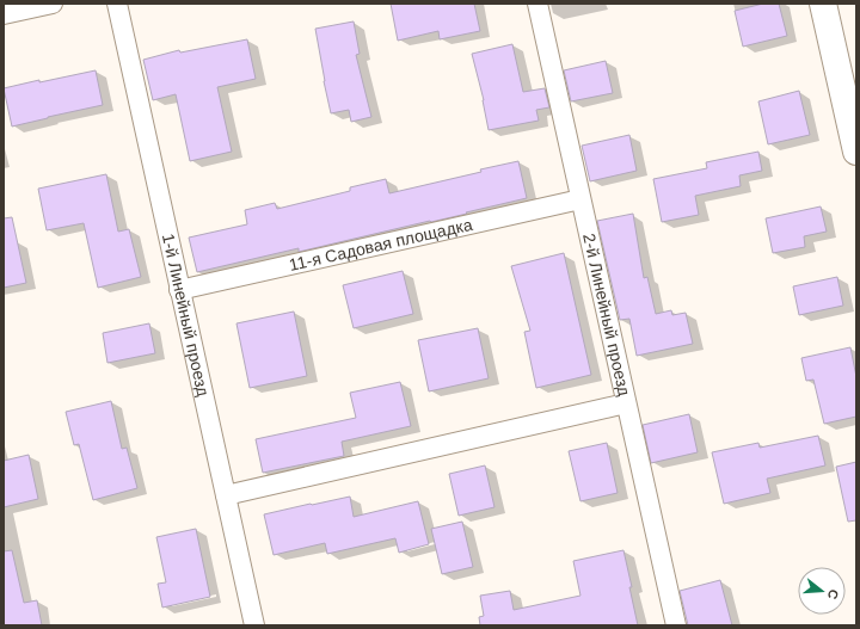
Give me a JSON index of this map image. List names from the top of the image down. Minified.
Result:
{"streets":{"street":["11-я Садовая площадка","1-й Линейный проезд","2-й Линейный проезд"]},"crossings":[["11-я Садовая площадка","1-й Линейный проезд"],["11-я Садовая площадка","2-й Линейный проезд"]],"north":"right"}
